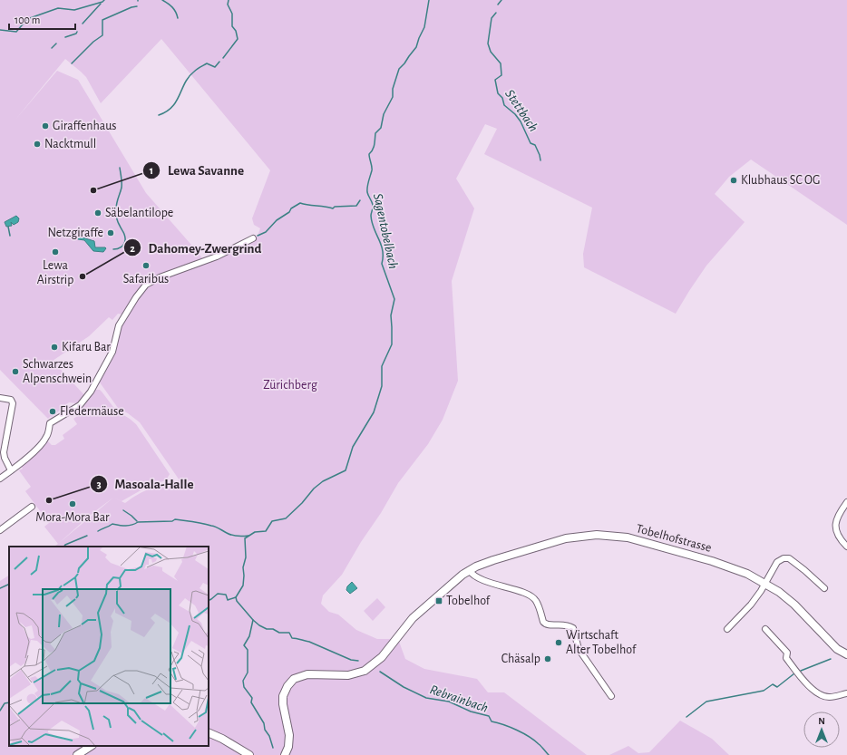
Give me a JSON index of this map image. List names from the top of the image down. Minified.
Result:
{"streets":{"main road":["Tobelhofstrasse"]},"water":["Stettbach","Sagentobelbach","Rebrainbach"],"parks":["Zürichberg"],"places":{"other":["Giraffenhaus","Nacktmull","Klubhaus SC OG","Lewa Savanne","Säbelantilope","Netzgiraffe","Lewa Airstrip","Safaribus","Dahomey-Zwergrind","Kifaru Bar","Schwarzes Alpenschwein","Fledermäuse","Masoala-Halle","Mora-Mora Bar","Wirtschaft Alter Tobelhof","Chäsalp"],"transit":["Tobelhof"]},"scale_bar":"100 m","north":"top"}
